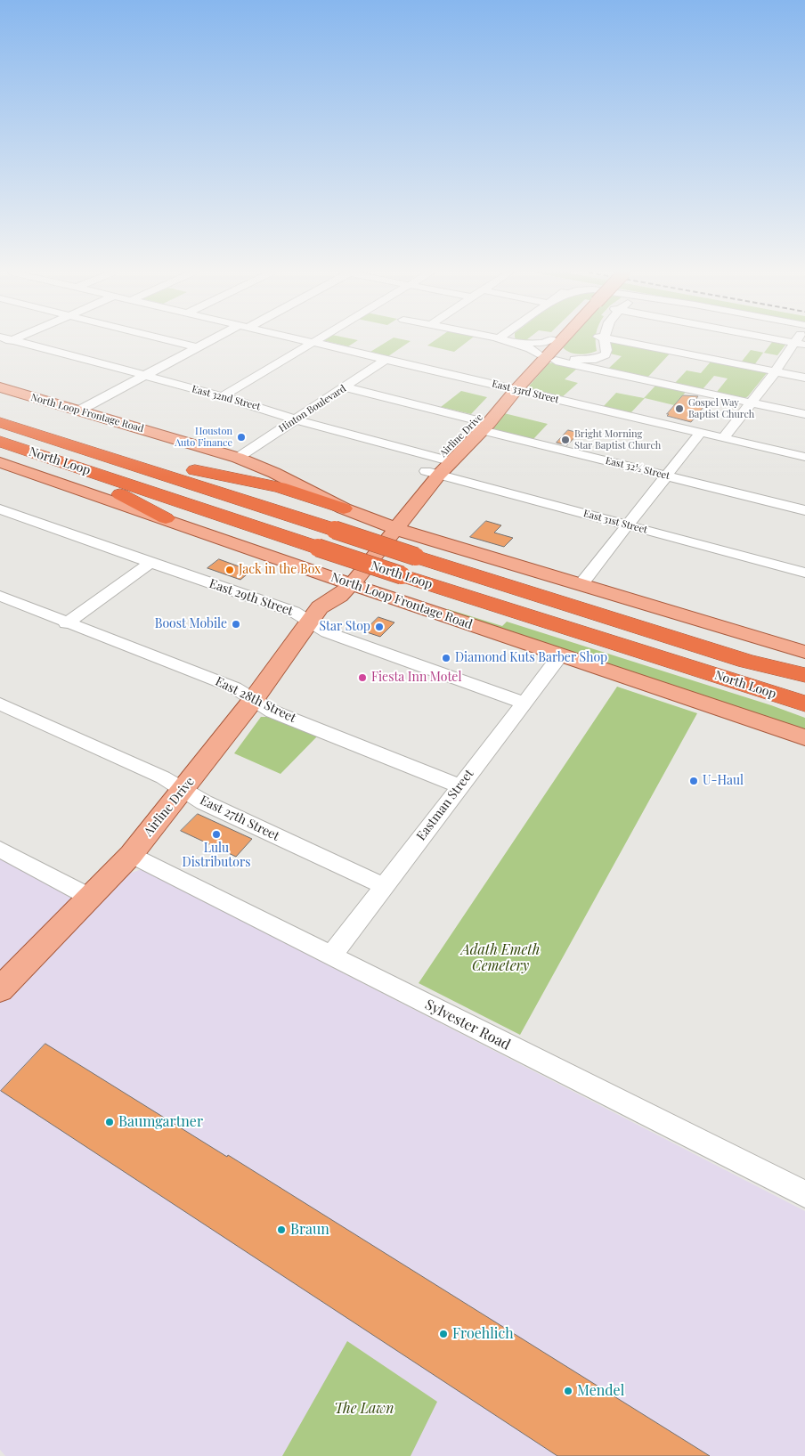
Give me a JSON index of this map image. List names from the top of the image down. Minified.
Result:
{"streets":{"highway":["North Loop"],"main road":["North Loop Frontage Road","Airline Drive"],"street":["East 33rd Street","East 32nd Street","Hinton Boulevard","East 32½ Street","East 31st Street","East 29th Street","East 28th Street","Eastman Street","East 27th Street","Sylvester Road"]},"crossings":[["East 33rd Street","Hinton Boulevard"],["East 33rd Street","Airline Drive"],["East 32nd Street","Hinton Boulevard"],["East 32nd Street","Airline Drive"],["Hinton Boulevard","North Loop Frontage Road"],["Hinton Boulevard","East 32½ Street"],["North Loop Frontage Road","Airline Drive"],["North Loop Frontage Road","Eastman Street"],["Airline Drive","East 32½ Street"],["Airline Drive","East 31st Street"],["Airline Drive","East 29th Street"],["Airline Drive","East 28th Street"],["Airline Drive","East 27th Street"],["Airline Drive","Sylvester Road"],["East 29th Street","Eastman Street"],["East 28th Street","Eastman Street"],["Eastman Street","East 27th Street"],["Eastman Street","Sylvester Road"]],"parks":["Adath Emeth Cemetery","The Lawn"],"places":["Gospel Way Baptist Church","Houston Auto Finance","Bright Morning Star Baptist Church","Jack in the Box","Boost Mobile","Star Stop","Diamond Kuts Barber Shop","Fiesta Inn Motel","U-Haul","Lulu Distributors","Baumgartner","Braun","Froehlich","Mendel"]}
